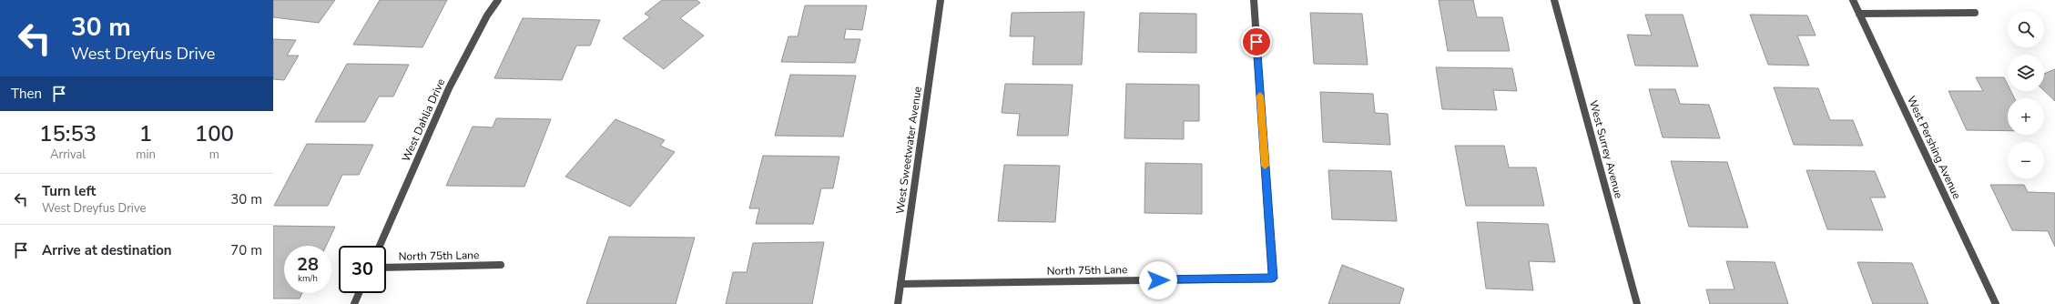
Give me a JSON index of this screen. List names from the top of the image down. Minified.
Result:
{"streets":{"street":["West Dahlia Drive","West Pershing Avenue","West Surrey Avenue","West Sweetwater Avenue","North 75th Lane"]},"crossings":[["West Sweetwater Avenue","North 75th Lane"]],"page":{"turn":["30 m","West Dreyfus Drive"],"map_buttons":["+","−"],"then":"Then","eta":["15:53","Arrival","1","min","100","m"],"list":[{"name":"Turn left","note":"West Dreyfus Drive","value":"30 m"},{"name":"Arrive at destination","value":"70 m"}],"speed":"28 km/h","limit":"30"}}
